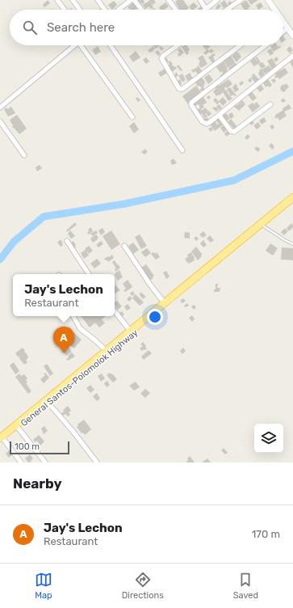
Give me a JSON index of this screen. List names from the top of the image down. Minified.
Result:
{"streets":{"highway":["General Santos-Polomolok Highway"]},"scale_bar":"100 m","page":{"search":"Search here","popup":["Jay's Lechon","Restaurant"],"pins":"A","scale":"100 m","heading":"Nearby","list":[{"mark":"A","name":"Jay's Lechon","note":"Restaurant","value":"170 m"}],"nav":["Map","Directions","Saved"]}}
